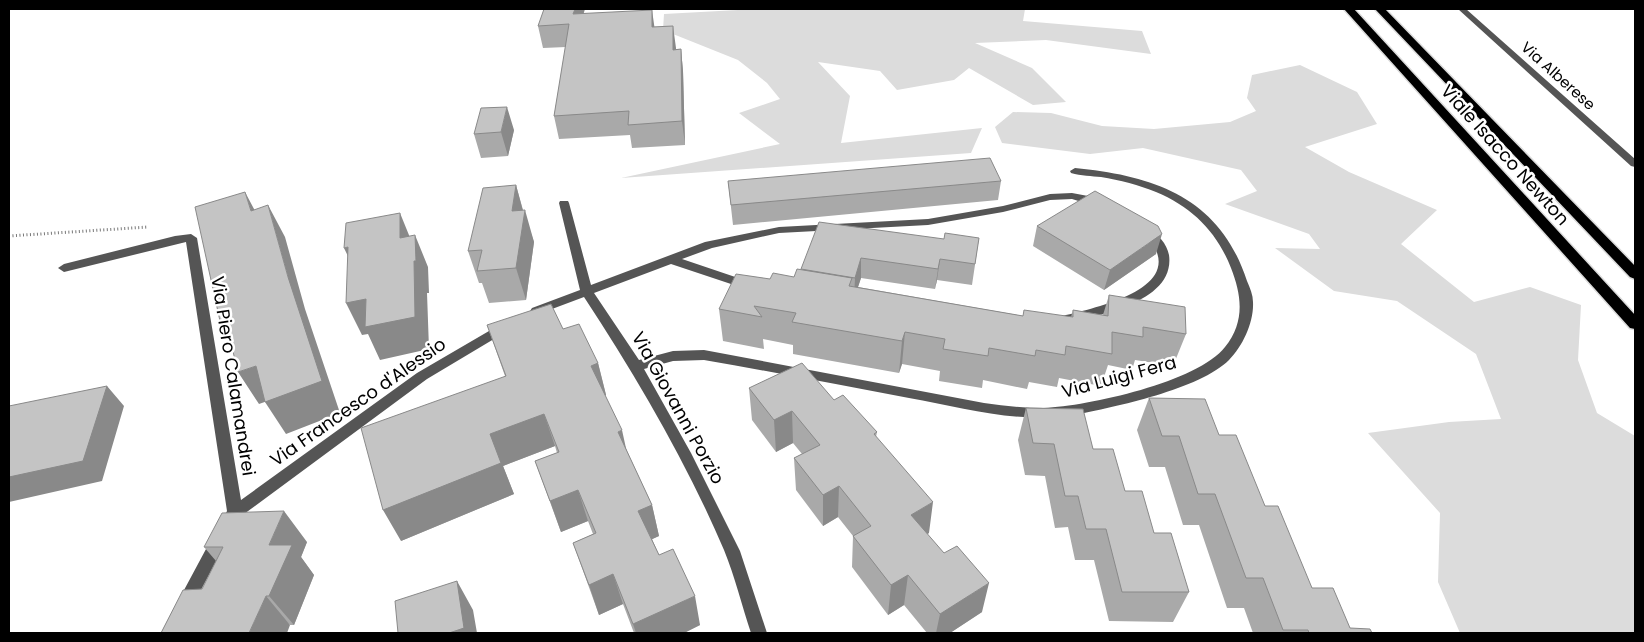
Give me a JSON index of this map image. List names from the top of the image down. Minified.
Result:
{"streets":{"highway":["Viale Isacco Newton"],"street":["Via Alberese","Via Piero Calamandrei","Via Luigi Fera","Via Francesco d'Alessio","Via Giovanni Porzio"]},"crossings":[["Via Piero Calamandrei","Via Francesco d'Alessio"],["Via Luigi Fera","Via Giovanni Porzio"],["Via Francesco d'Alessio","Via Giovanni Porzio"]]}
